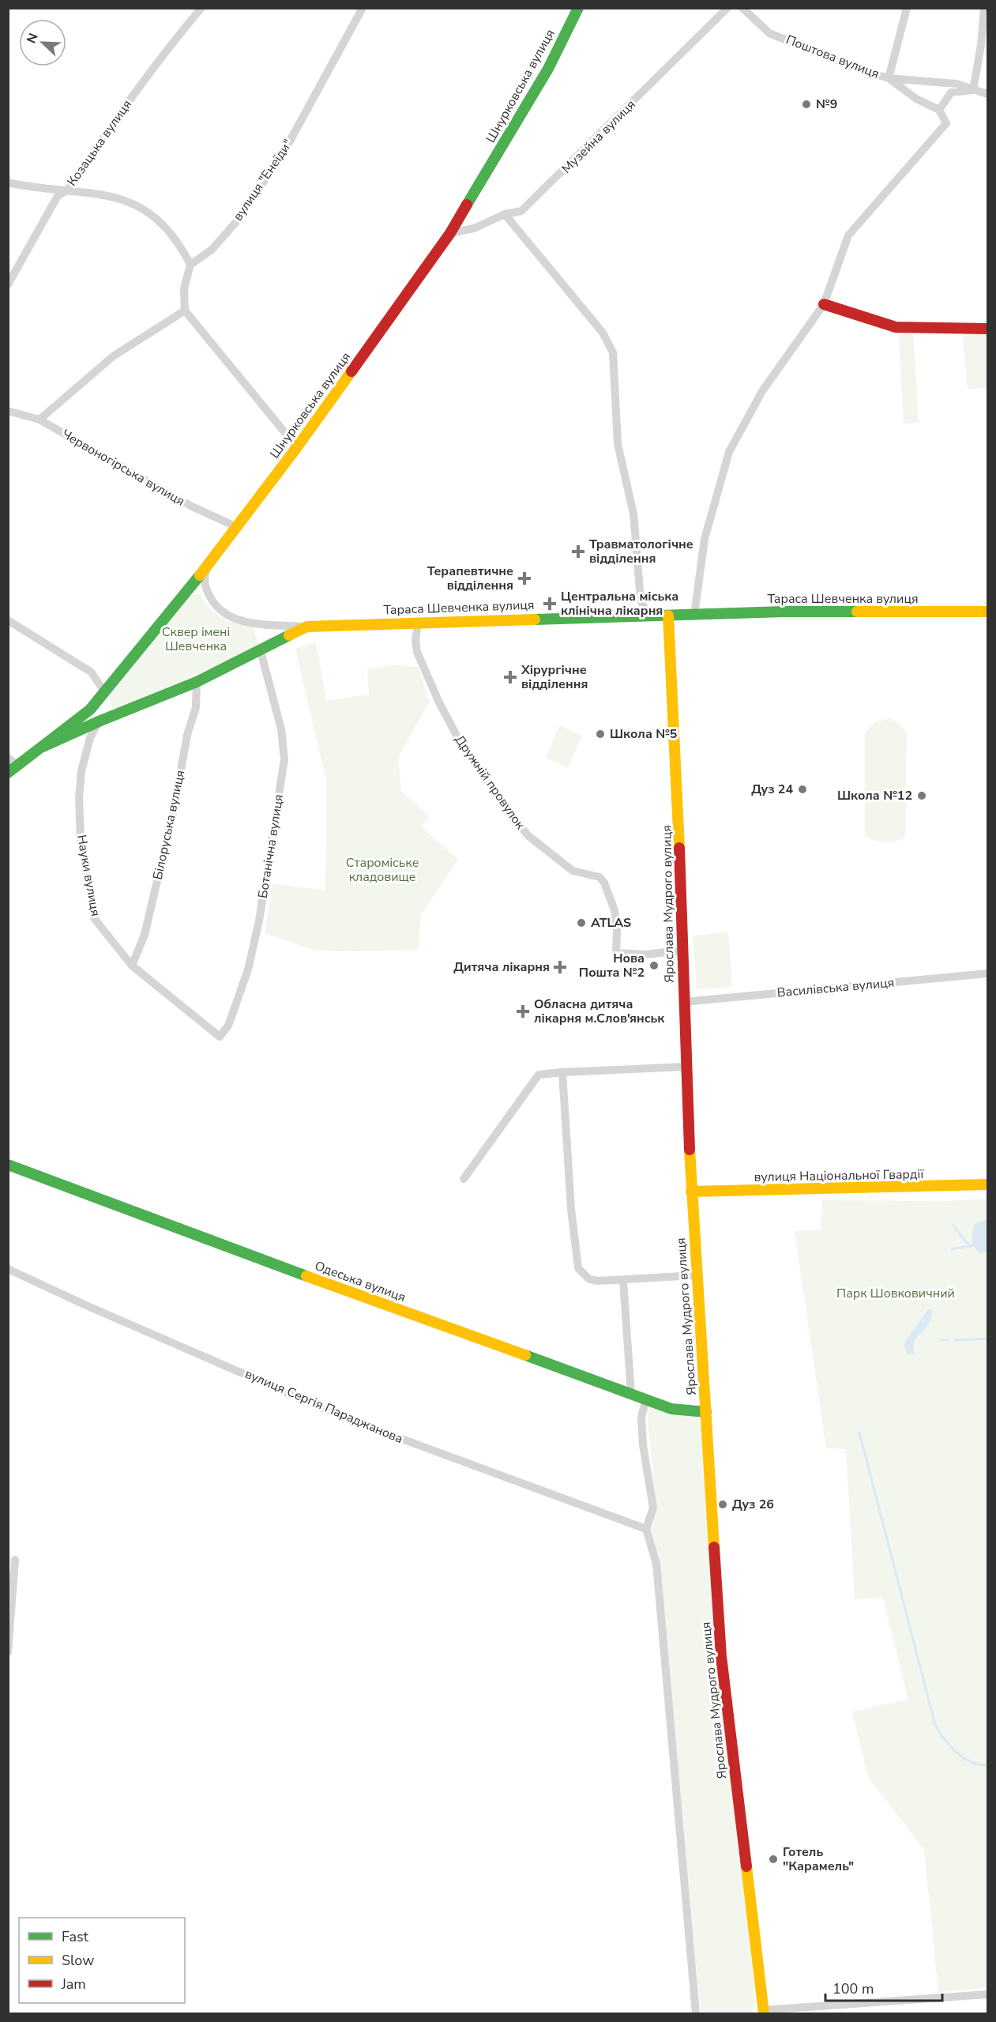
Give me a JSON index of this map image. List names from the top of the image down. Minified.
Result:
{"streets":{"street":["Поштова вулиця","Шнурковська вулиця","Музейна вулиця","Козацька вулиця","вулиця \"Енеїди\"","Червоногірська вулиця","Тараса Шевченка вулиця","Дружній провулок","Білоруська вулиця","Ботанічна вулиця","Науки вулиця","Ярослава Мудрого вулиця","Василівська вулиця","вулиця Національної Гвардії","Одеська вулиця","вулиця Сергія Параджанова"]},"crossings":[["Шнурковська вулиця","Музейна вулиця"],["Шнурковська вулиця","Червоногірська вулиця"],["Шнурковська вулиця","Тараса Шевченка вулиця"],["Тараса Шевченка вулиця","Дружній провулок"],["Тараса Шевченка вулиця","Білоруська вулиця"],["Тараса Шевченка вулиця","Ботанічна вулиця"],["Тараса Шевченка вулиця","Науки вулиця"],["Тараса Шевченка вулиця","Ярослава Мудрого вулиця"],["Дружній провулок","Ярослава Мудрого вулиця"],["Білоруська вулиця","Науки вулиця"],["Ботанічна вулиця","Науки вулиця"],["Ярослава Мудрого вулиця","Василівська вулиця"],["Ярослава Мудрого вулиця","вулиця Національної Гвардії"],["Ярослава Мудрого вулиця","Одеська вулиця"]],"parks":["Сквер імені Шевченка","Староміське кладовище","Парк Шовковичний"],"places":{"other":["№9","Школа №5","Дуз 24","Школа №12","ATLAS","Нова Пошта №2","Дуз 26","Готель \"Карамель\""],"health":["Травматологічне відділення","Терапевтичне відділення","Центральна міська клінічна лікарня","Хірургічне відділення","Дитяча лікарня","Обласна дитяча лікарня м.Слов'янськ"]},"legend":["Fast","Slow","Jam"],"scale_bar":"100 m","north":"top left"}
